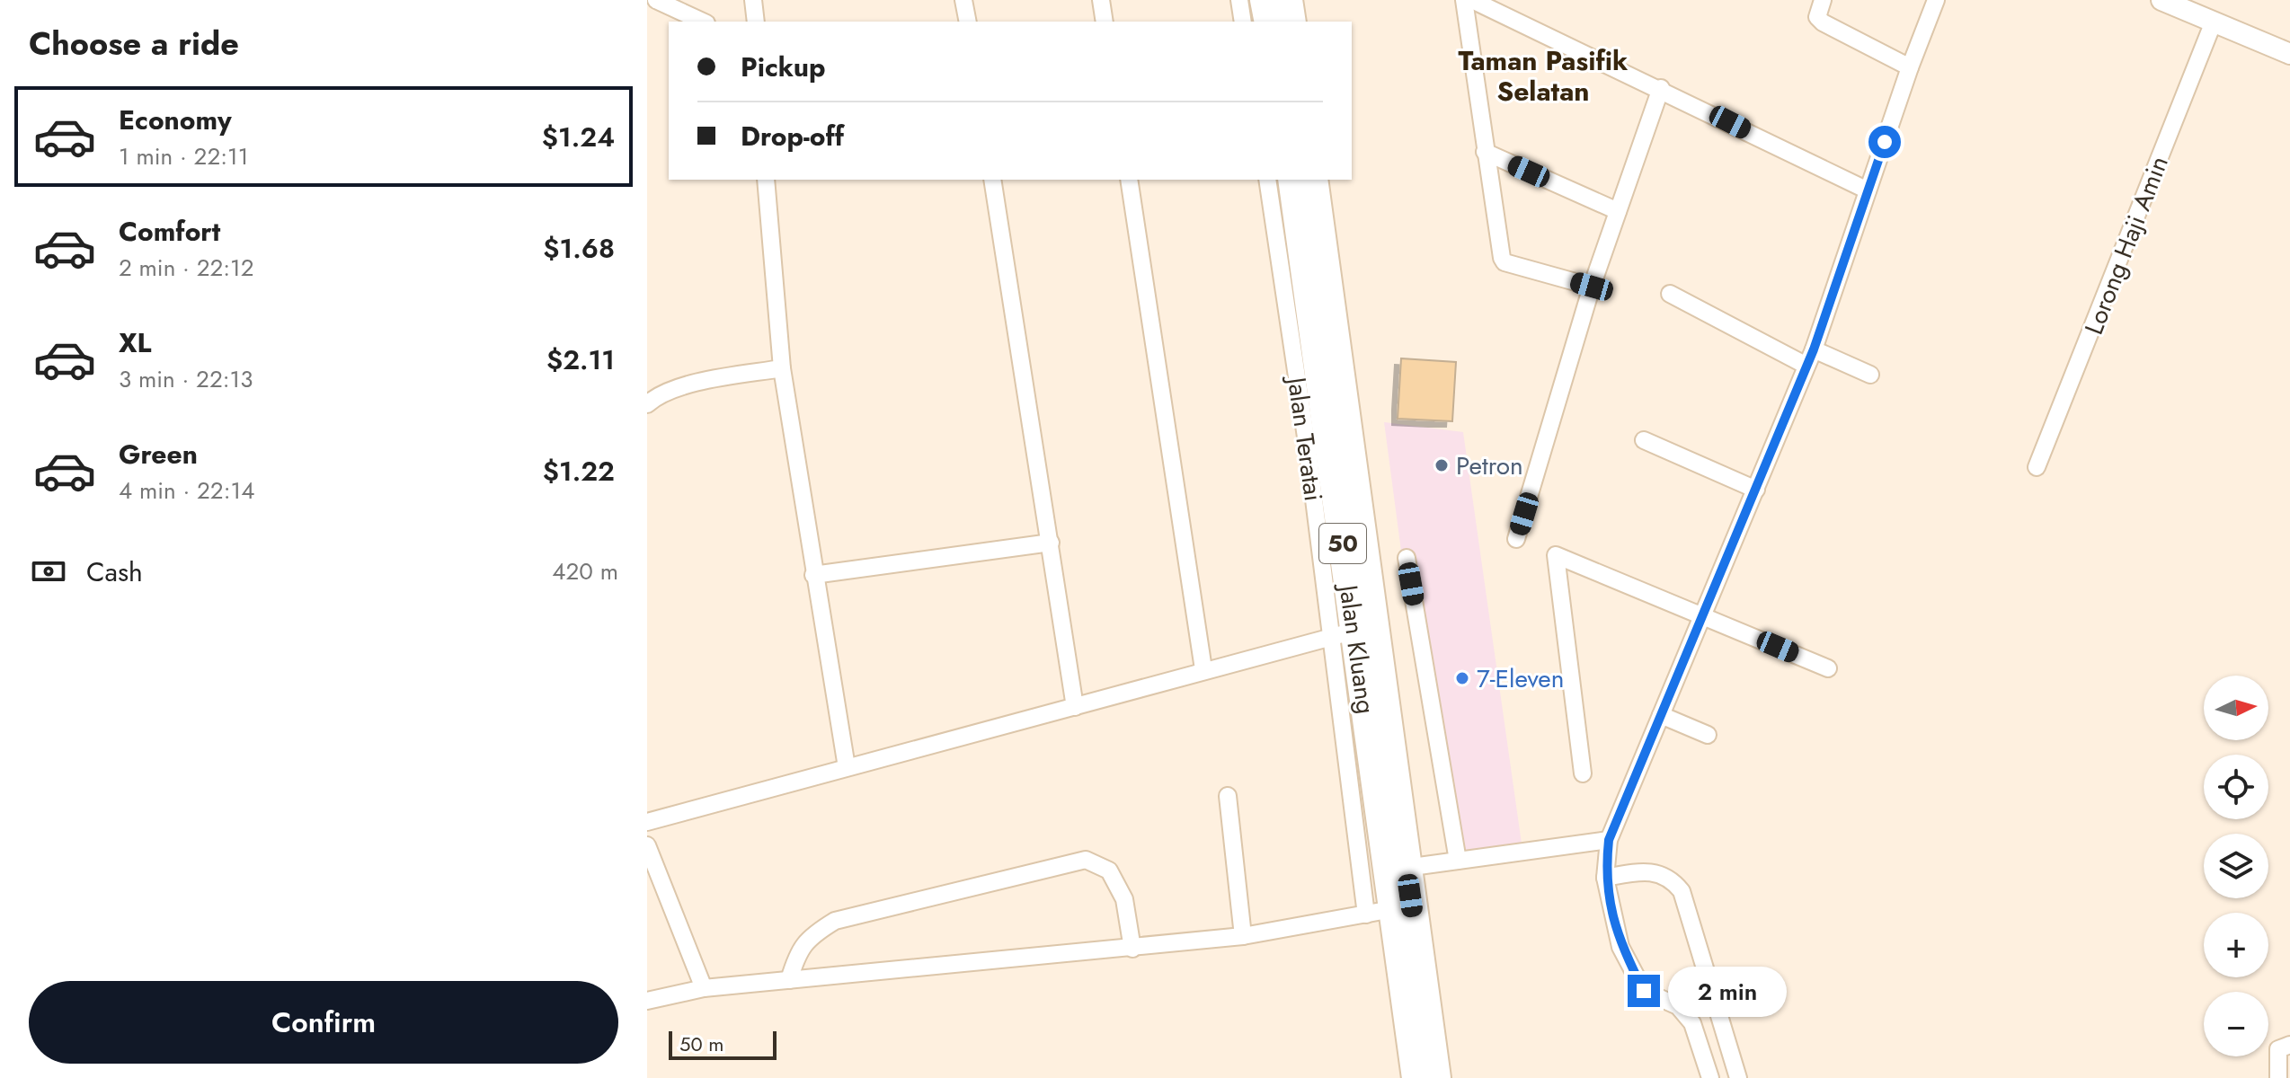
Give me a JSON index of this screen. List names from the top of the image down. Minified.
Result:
{"streets":{"highway":["50","Jalan Kluang"],"street":["Lorong Haji Amin"]},"districts":["Taman Pasifik Selatan"],"places":["Petron","7-Eleven"],"scale_bar":"50 m","north":"right","page":{"heading":"Choose a ride","banner":["Pickup","Drop-off"],"list":[{"name":"Economy","note":"1 min · 22:11","value":"$1.24"},{"name":"Comfort","note":"2 min · 22:12","value":"$1.68"},{"name":"XL","note":"3 min · 22:13","value":"$2.11"},{"name":"Green","note":"4 min · 22:14","value":"$1.22"}],"pay":["Cash","420 m"],"map_buttons":["+","−"],"buttons":"Confirm","bubble":"2 min","scale":"50 m"}}
